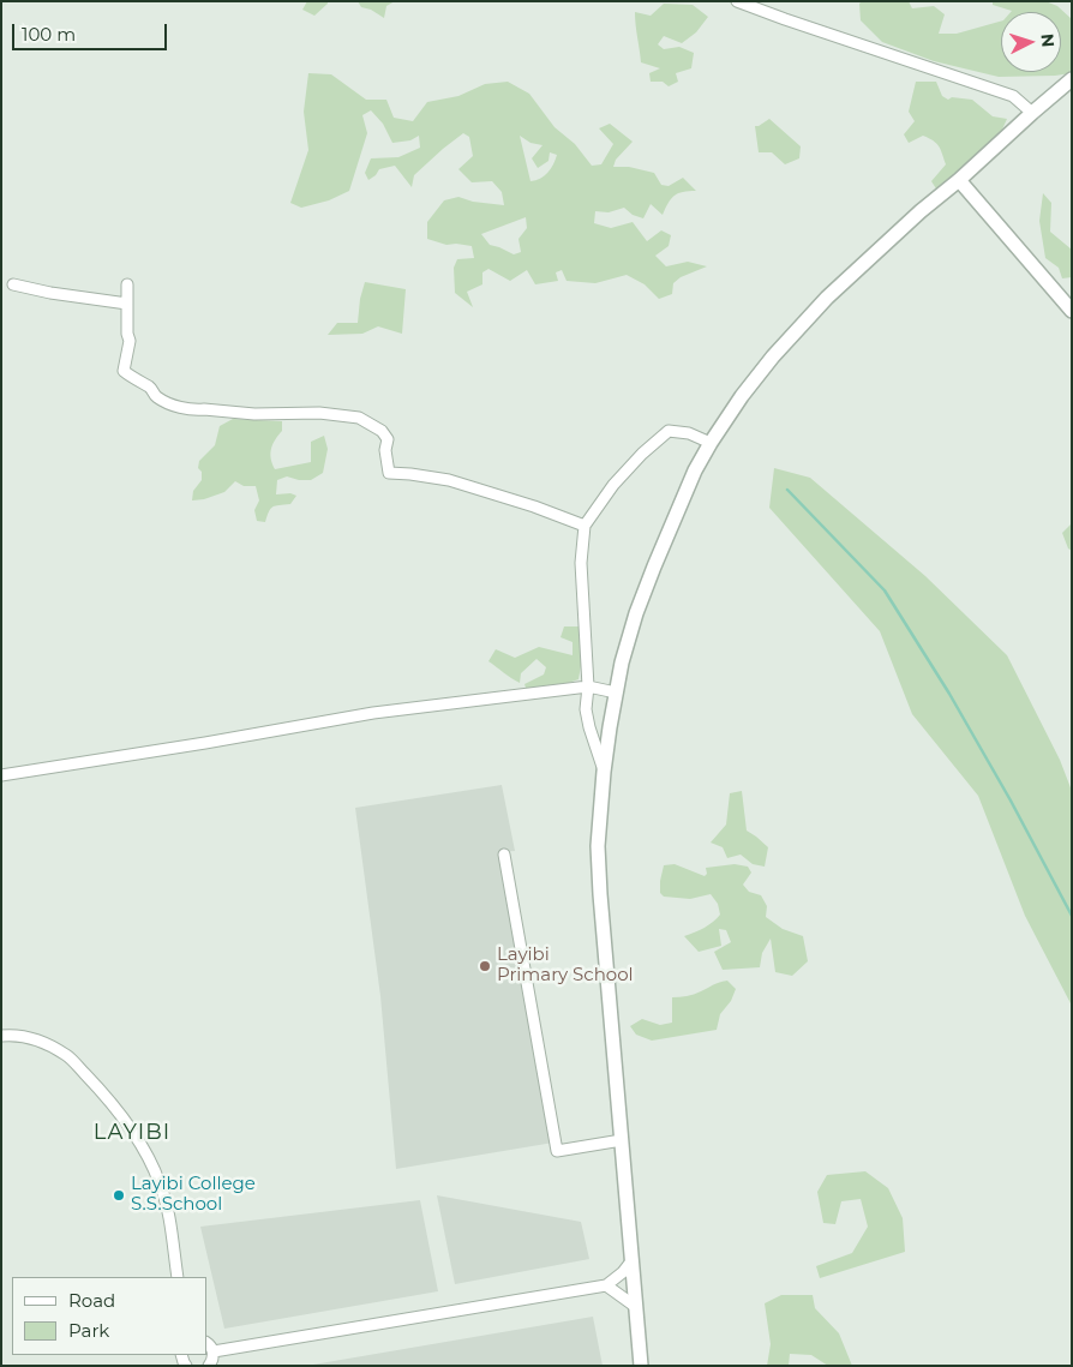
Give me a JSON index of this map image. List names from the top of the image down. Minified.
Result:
{"districts":["LAYIBI"],"places":["Layibi Primary School","Layibi College S.S.School"],"legend":["Road","Park"],"scale_bar":"100 m","north":"right"}
